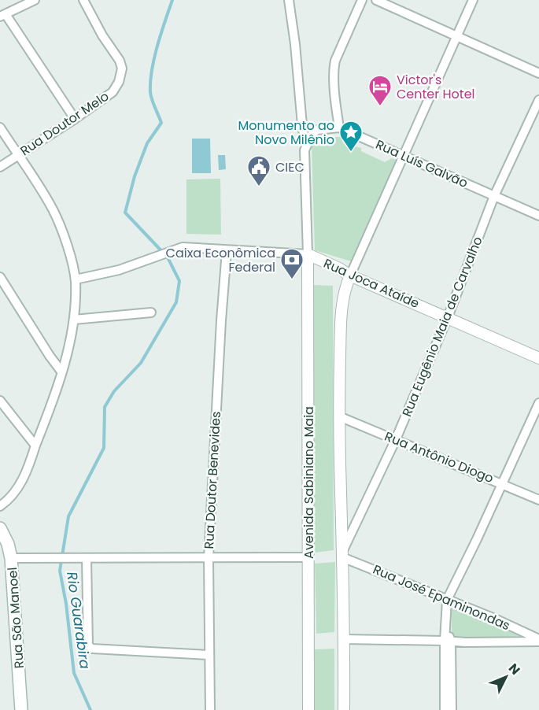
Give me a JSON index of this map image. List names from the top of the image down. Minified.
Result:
{"streets":{"main road":["Rua São Manoel"],"street":["Rua Doutor Melo","Rua Luís Galvão","Rua Joca Ataíde","Rua Eugênio Maia de Carvalho","Rua Antônio Diogo","Rua Doutor Benevides","Avenida Sabiniano Maia","Rua José Epaminondas"]},"crossings":[["Rua Luís Galvão","Rua Eugênio Maia de Carvalho"],["Rua Joca Ataíde","Rua Eugênio Maia de Carvalho"],["Rua Joca Ataíde","Rua Doutor Benevides"],["Rua Joca Ataíde","Avenida Sabiniano Maia"],["Rua Eugênio Maia de Carvalho","Rua Antônio Diogo"],["Rua Eugênio Maia de Carvalho","Rua José Epaminondas"]],"water":["Rio Guarabira"],"places":{"hotel":["Victor's Center Hotel"],"place":["Monumento ao Novo Milênio"],"public building":["CIEC"],"bank":["Caixa Econômica Federal"]},"north":"top right"}
